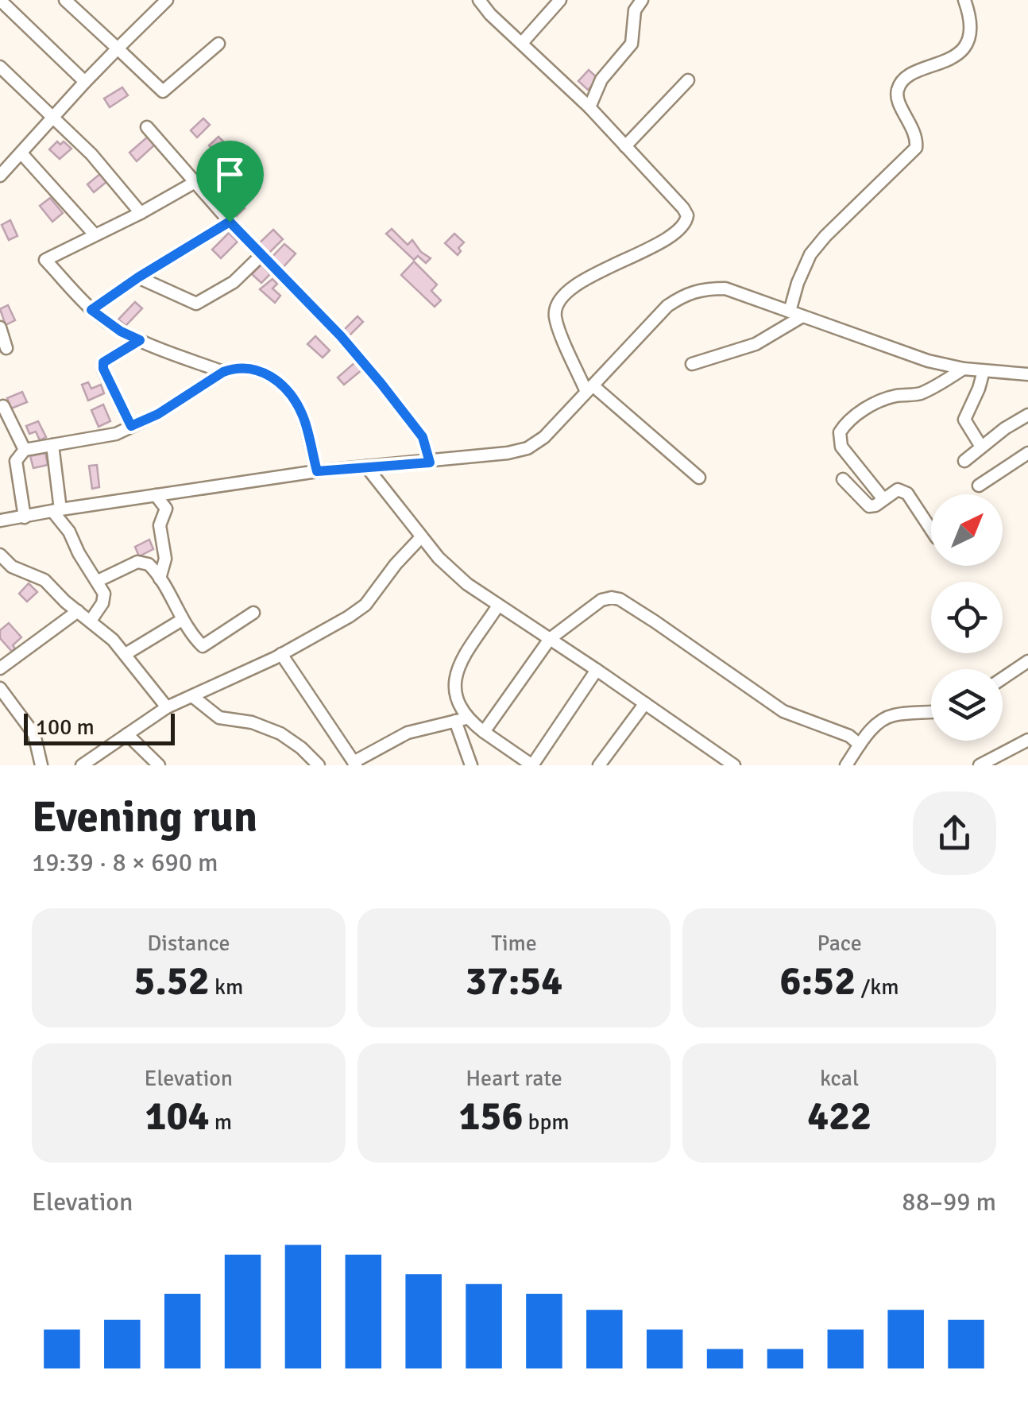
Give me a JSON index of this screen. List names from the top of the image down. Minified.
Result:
{"scale_bar":"100 m","north":"top right","page":{"scale":"100 m","heading":["Evening run","19:39 · 8 × 690 m"],"stats":[["Distance","5.52 km"],["Time","37:54"],["Pace","6:52 /km"],["Elevation","104 m"],["Heart rate","156 bpm"],["kcal","422"]],"chart":["Elevation","88–99 m"]}}
